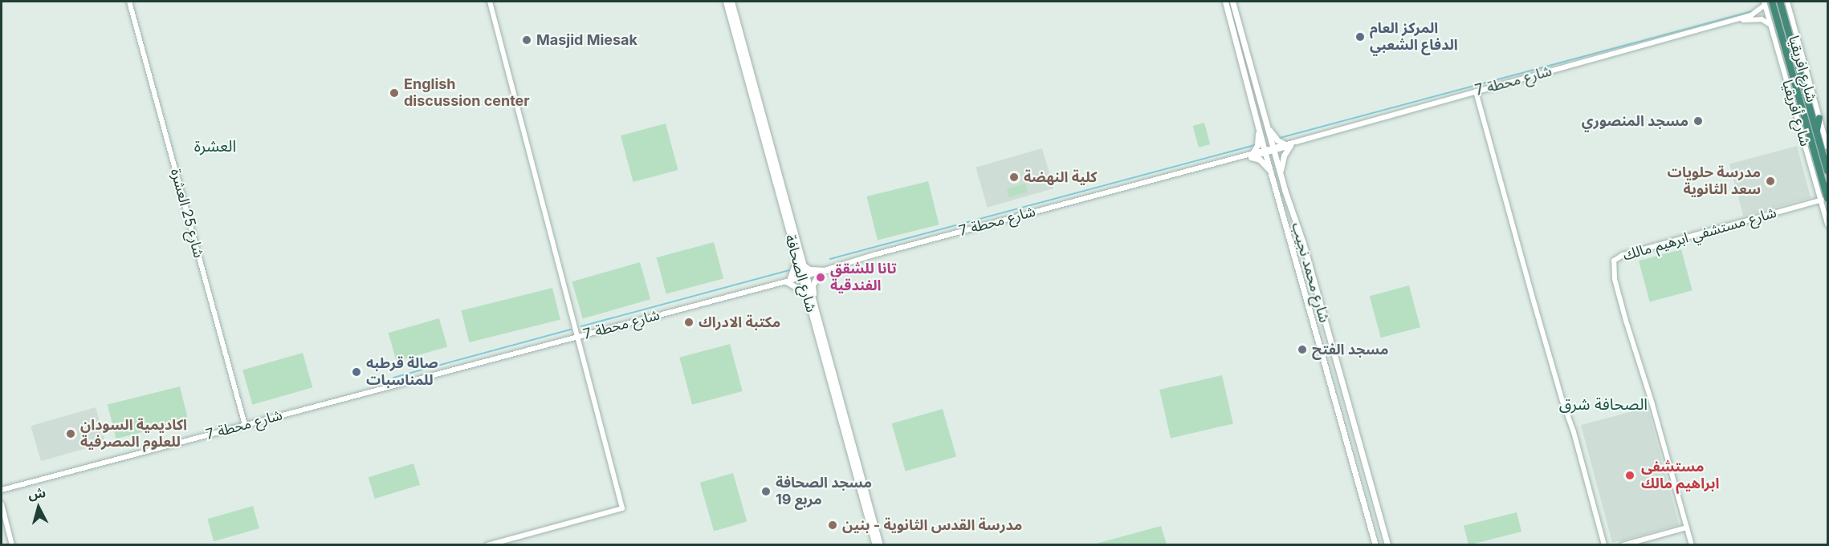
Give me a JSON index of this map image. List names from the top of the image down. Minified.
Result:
{"streets":{"highway":["شارع افريقيا"],"main road":["شارع محمد نجيب","شارع الصحافة"],"street":["شارع محطة 7","شارع أفريقيا","شارع 25 العشرة","شارع مستشفي ابرهيم مالك"]},"crossings":[["شارع افريقيا","شارع أفريقيا"],["شارع افريقيا","شارع مستشفي ابرهيم مالك"],["شارع محطة 7","شارع 25 العشرة"],["شارع محطة 7","شارع محمد نجيب"],["شارع محطة 7","شارع الصحافة"],["شارع أفريقيا","شارع مستشفي ابرهيم مالك"]],"districts":["العشرة","الصحافة شرق"],"places":["المركز العام الدفاع الشعبي","Masjid Miesak","English discussion center","مسجد المنصوري","كلية النهضة","مدرسة حلويات سعد الثانوية","تانا للشقق الفندقية","مكتبة الادراك","مسجد الفتح","صالة قرطبه للمناسبات","اكاديمية السودان للعلوم المصرفية","مستشفى ابراهيم مالك","مسجد الصحافة مربع 19","مدرسة القدس الثانوية - بنين"],"north":"top"}
